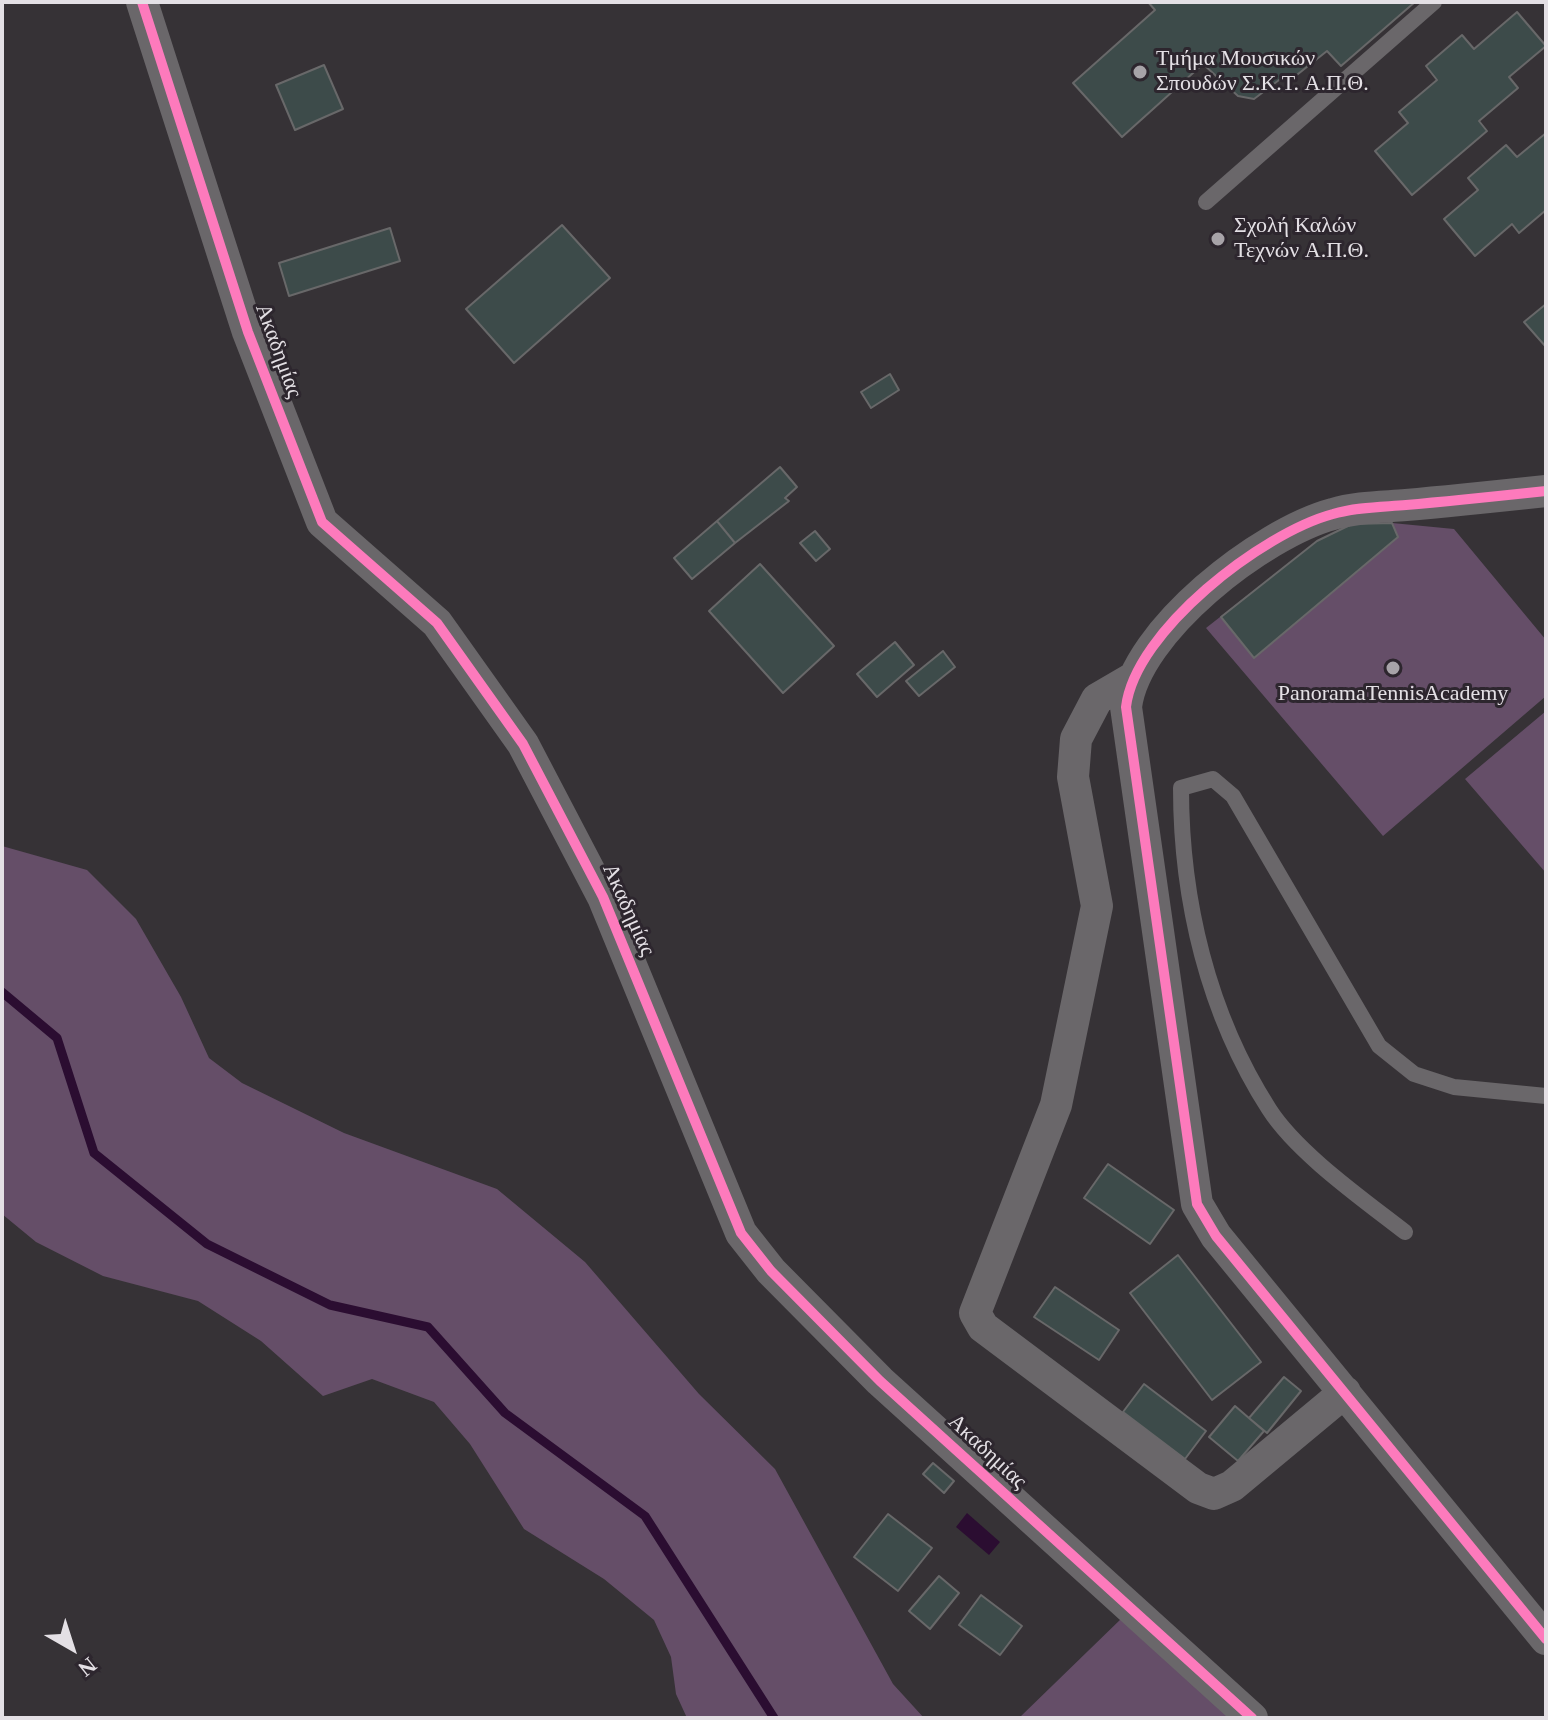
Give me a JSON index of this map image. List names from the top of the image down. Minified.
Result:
{"streets":{"street":["Ακαδημίας"]},"places":["Τμήμα Μουσικών Σπουδών Σ.Κ.Τ. Α.Π.Θ.","Σχολή Καλών Τεχνών Α.Π.Θ.","PanoramaTennisAcademy"],"north":"bottom right"}
